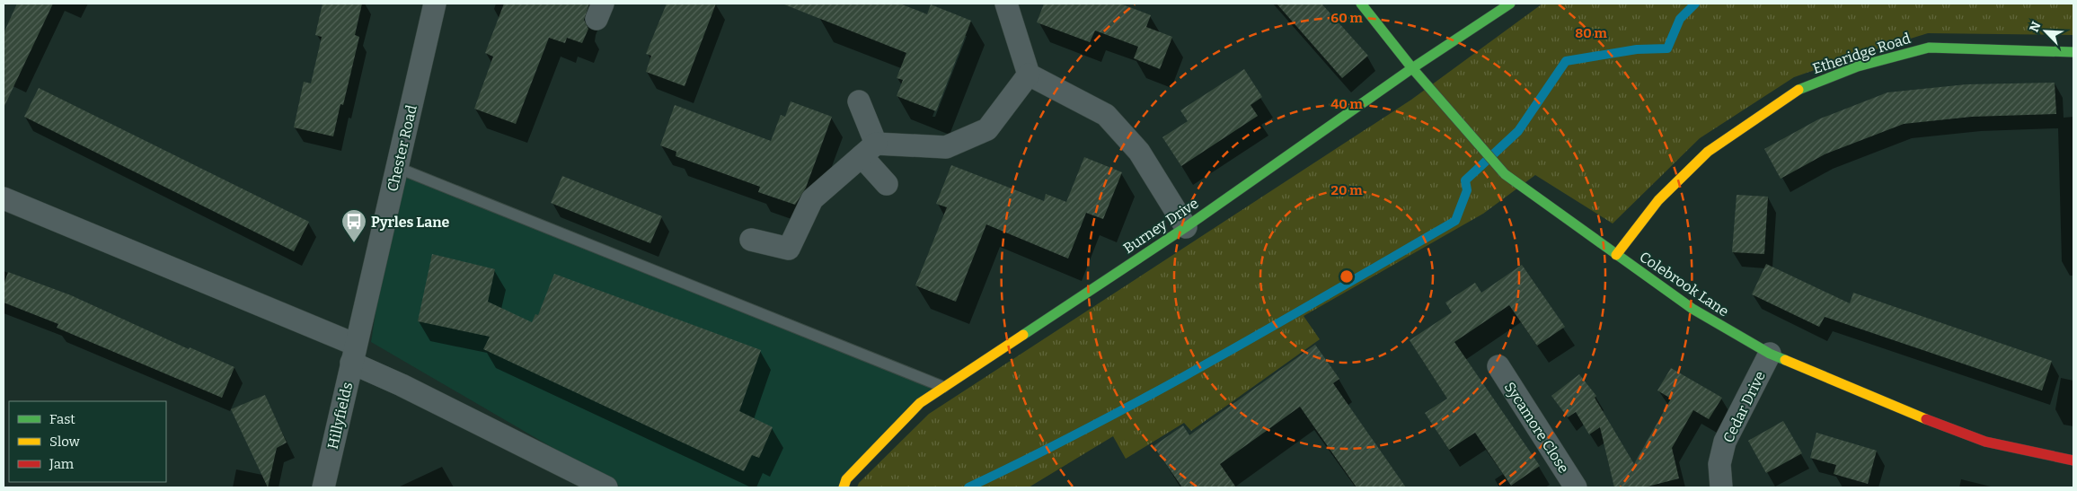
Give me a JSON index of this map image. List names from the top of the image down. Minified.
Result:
{"streets":{"street":["Etheridge Road","Chester Road","Burney Drive","Colebrook Lane","Cedar Drive","Hillyfields","Sycamore Close"]},"crossings":[["Etheridge Road","Colebrook Lane"],["Chester Road","Hillyfields"],["Burney Drive","Colebrook Lane"],["Colebrook Lane","Cedar Drive"]],"places":{"bus stop":["Pyrles Lane"]},"legend":["Fast","Slow","Jam"],"north":"top left","rings":["60 m","80 m","40 m","20 m"]}
